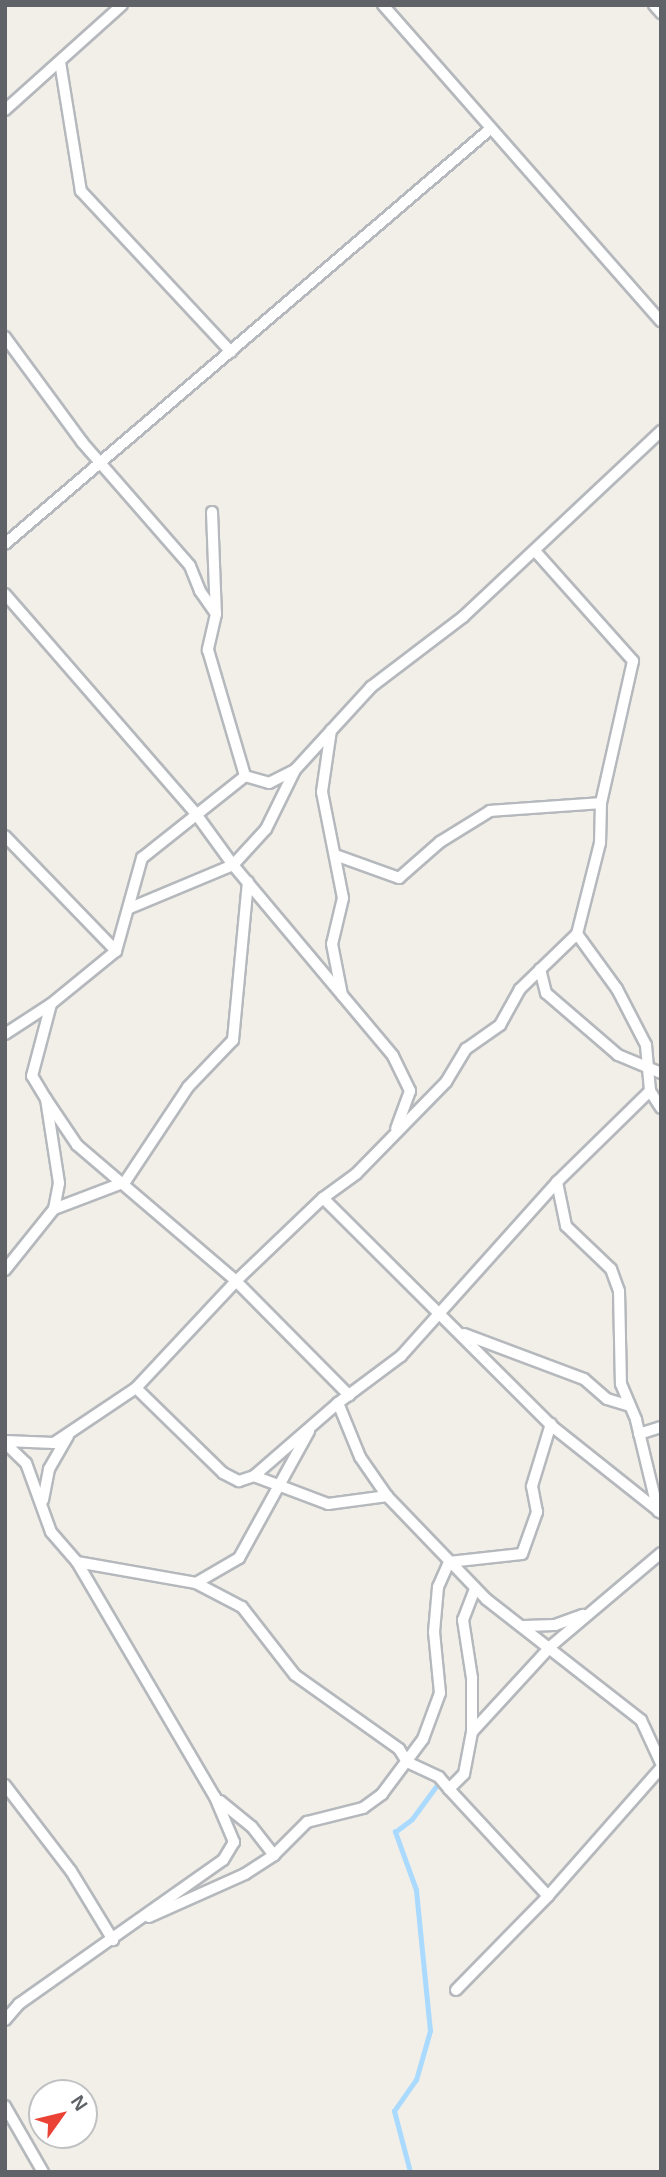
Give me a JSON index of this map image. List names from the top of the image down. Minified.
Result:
{"north":"top right"}
